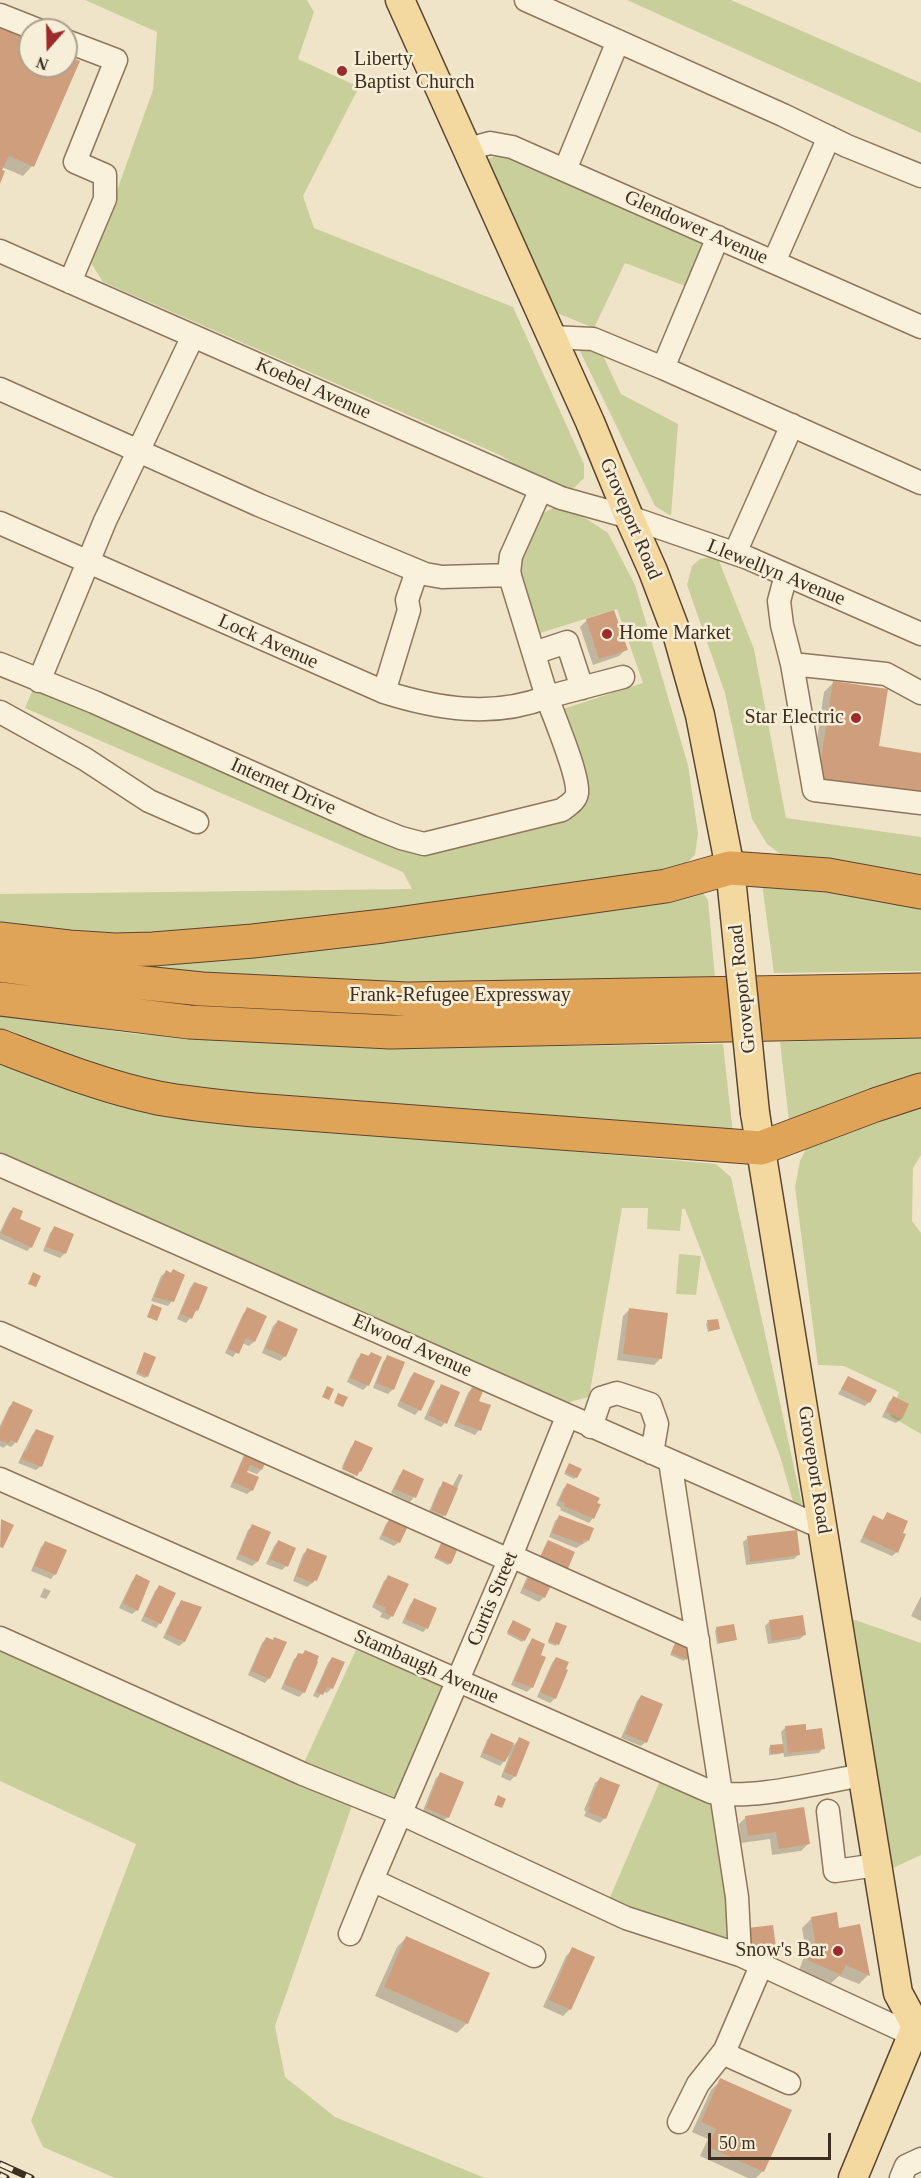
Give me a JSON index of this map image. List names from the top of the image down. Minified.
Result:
{"streets":{"highway":["Frank-Refugee Expressway"],"main road":["Groveport Road"],"street":["Glendower Avenue","Koebel Avenue","Llewellyn Avenue","Lock Avenue","Internet Drive","Elwood Avenue","Curtis Street","Stambaugh Avenue"]},"crossings":[["Glendower Avenue","Groveport Road"],["Koebel Avenue","Groveport Road"],["Koebel Avenue","Llewellyn Avenue"],["Groveport Road","Llewellyn Avenue"],["Groveport Road","Elwood Avenue"],["Groveport Road","Stambaugh Avenue"],["Lock Avenue","Internet Drive"],["Elwood Avenue","Curtis Street"],["Curtis Street","Stambaugh Avenue"]],"places":["Liberty Baptist Church","Home Market","Star Electric","Snow's Bar"],"scale_bar":"50 m","north":"bottom"}
